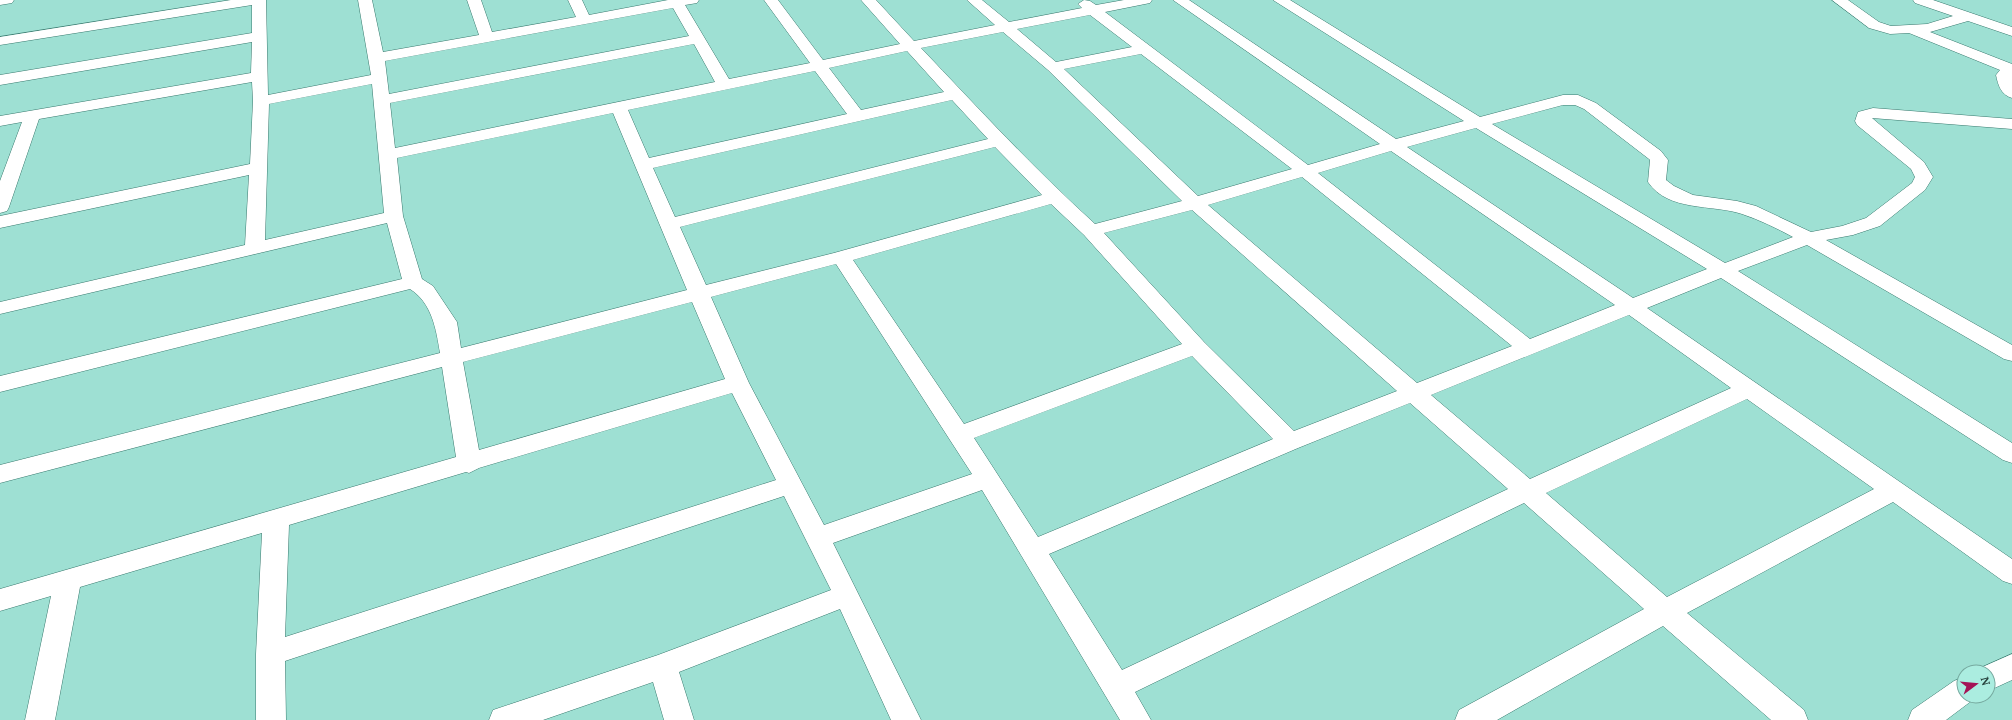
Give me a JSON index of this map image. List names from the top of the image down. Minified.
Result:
{"north":"right"}
